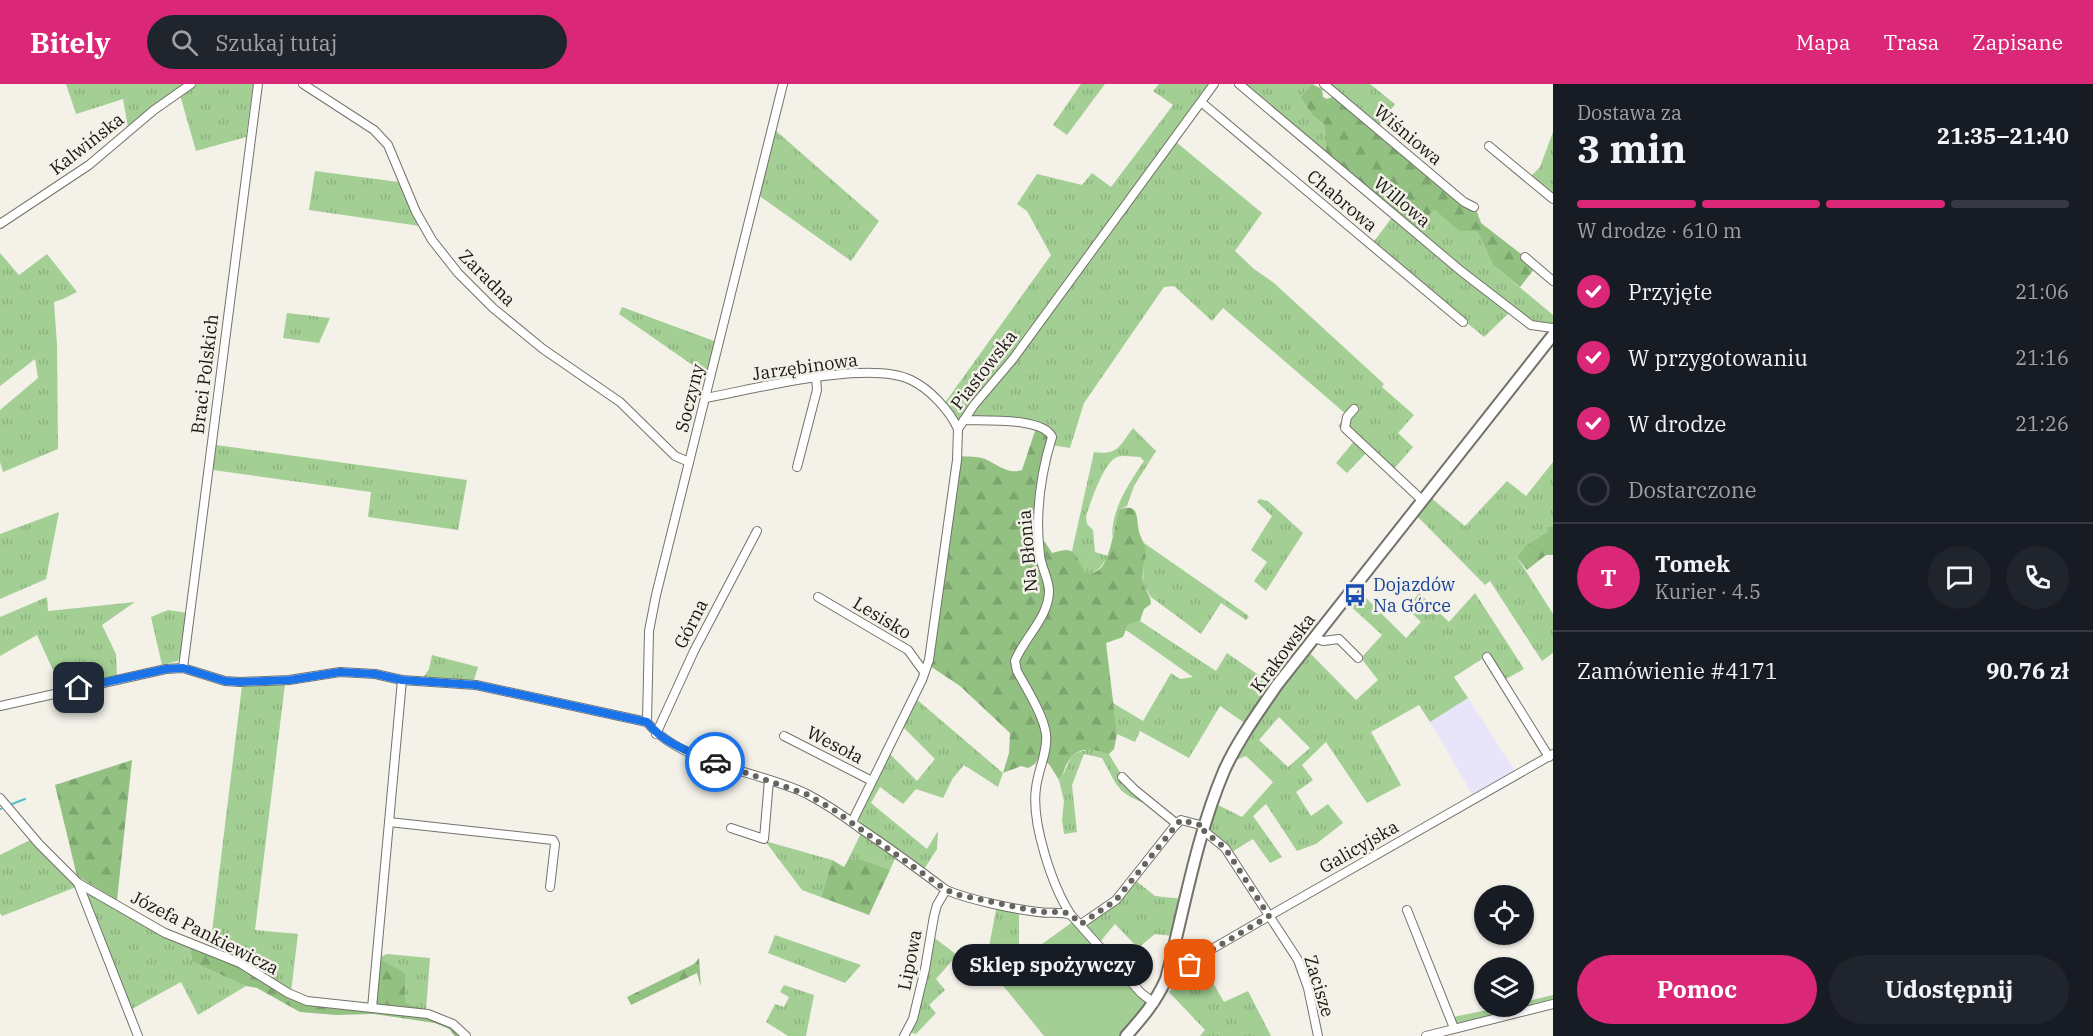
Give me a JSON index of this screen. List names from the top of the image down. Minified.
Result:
{"streets":{"street":["Wiśniowa","Kalwińska","Chabrowa","Willowa","Zaradna","Jarzębinowa","Piastowska","Braci Polskich","Soczyny","Na Błonia","Lesisko","Górna","Krakowska","Wesoła","Galicyjska","Józefa Pankiewicza","Lipowa","Zacisze"]},"crossings":[["Chabrowa","Piastowska"],["Zaradna","Soczyny"],["Jarzębinowa","Piastowska"],["Jarzębinowa","Soczyny"],["Piastowska","Na Błonia"],["Piastowska","Lesisko"],["Piastowska","Wesoła"],["Krakowska","Galicyjska"],["Krakowska","Zacisze"],["Galicyjska","Zacisze"]],"places":{"bus stop":["Dojazdów Na Górce"],"other":["Sklep spożywczy"]},"page":{"header":"Bitely","search":"Szukaj tutaj","nav":["Mapa","Trasa","Zapisane"],"heading":["3 min","Dostawa za","21:35–21:40"],"panel":["Tomek","Kurier · 4.5","Zamówienie #4171","90.76 zł"],"bar":"W drodze · 610 m","list":[["Przyjęte","21:06"],["W przygotowaniu","21:16"],["W drodze","21:26"],"Dostarczone"],"round":"T","buttons":["Pomoc","Udostępnij"],"bubble":"Sklep spożywczy"}}
